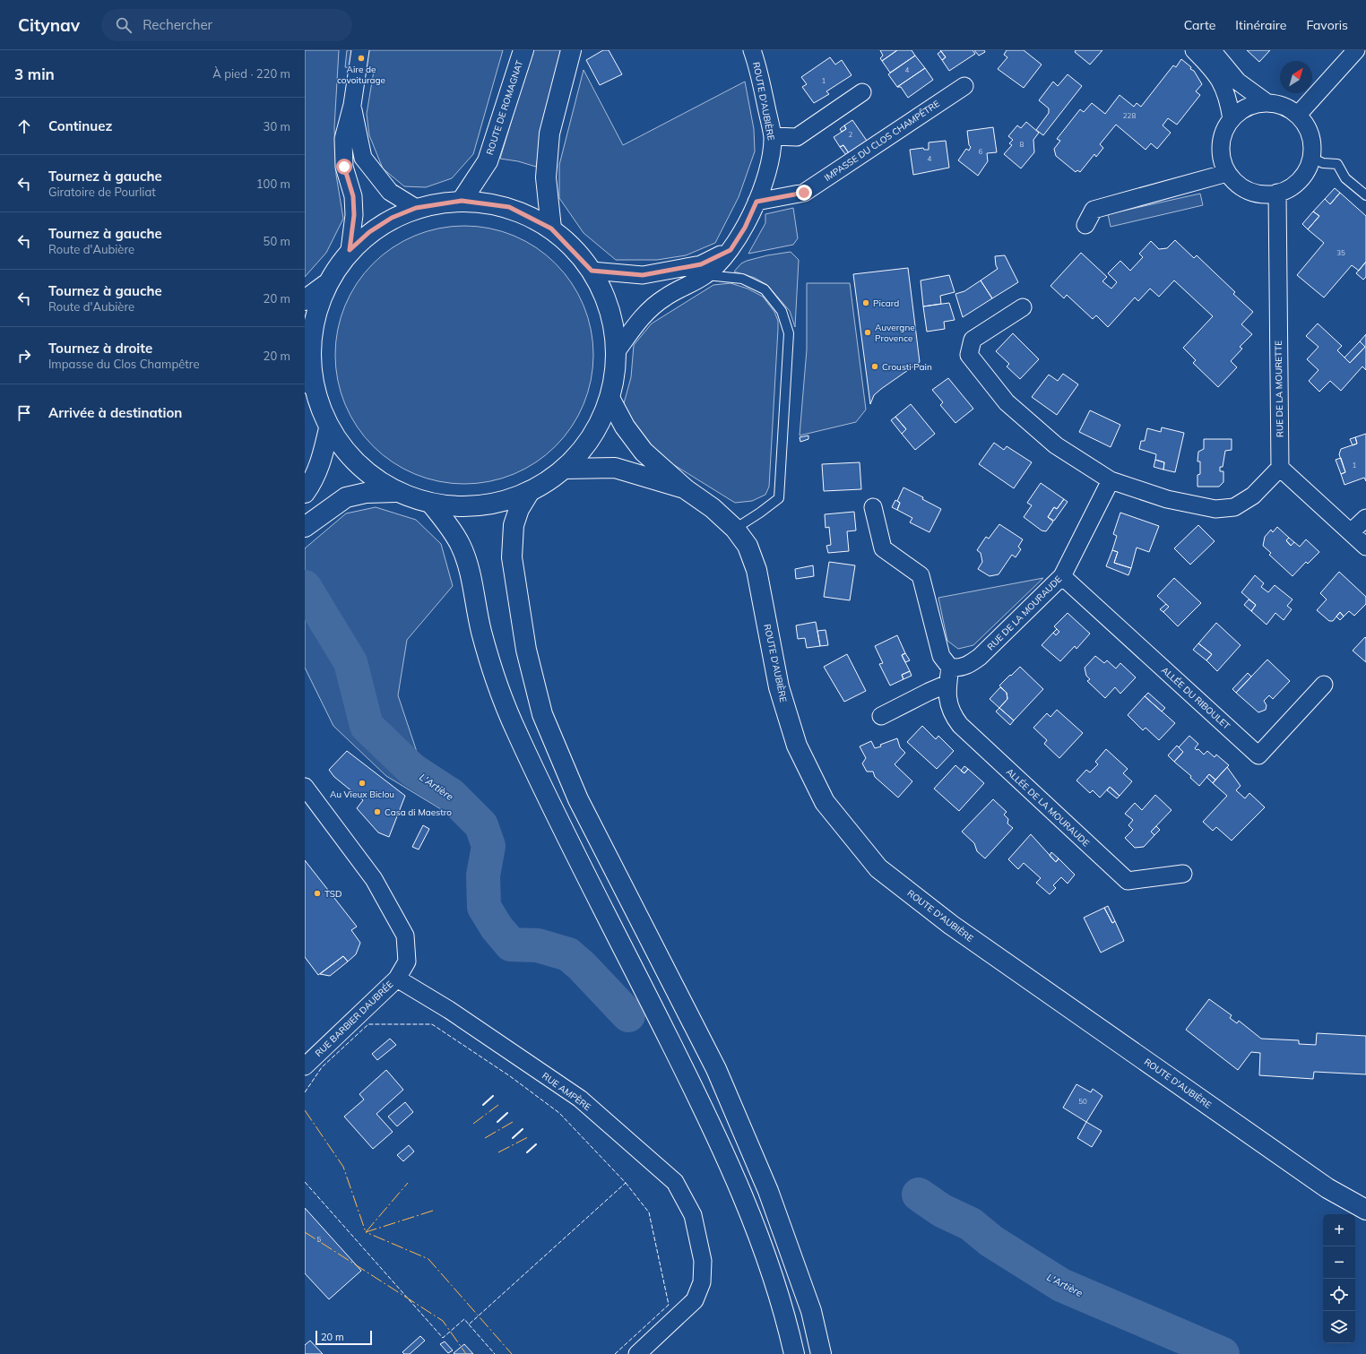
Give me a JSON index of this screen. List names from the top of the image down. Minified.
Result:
{"streets":{"main road":["ROUTE D'AUBIÈRE","ROUTE DE ROMAGNAT"],"street":["IMPASSE DU CLOS CHAMPÊTRE","RUE DE LA MOURETTE","RUE DE LA MOURAUDE","ALLÉE DU RIBOULET","ALLÉE DE LA MOURAUDE","RUE BARBIER DAUBRÉE","RUE AMPÈRE"]},"crossings":[["ROUTE D'AUBIÈRE","IMPASSE DU CLOS CHAMPÊTRE"],["RUE DE LA MOURAUDE","ALLÉE DU RIBOULET"],["RUE DE LA MOURAUDE","ALLÉE DE LA MOURAUDE"],["RUE BARBIER DAUBRÉE","RUE AMPÈRE"]],"water":["L'Artière"],"places":["Aire de covoiturage","Picard","Auvergne Provence","Crousti Pain","Au Vieux Biclou","Casa di Maestro","TSD"],"house_numbers":["4","1","228","2","8","6","4","35","1","50","5"],"scale_bar":"20 m","north":"top right","page":{"header":"Citynav","search":"Rechercher","nav":["Carte","Itinéraire","Favoris"],"heading":["3 min","À pied · 220 m"],"list":[["Continuez","30 m"],["Tournez à gauche","Giratoire de Pourliat","100 m"],["Tournez à gauche","Route d'Aubière","50 m"],["Tournez à gauche","Route d'Aubière","20 m"],["Tournez à droite","Impasse du Clos Champêtre","20 m"],"Arrivée à destination"],"map_buttons":["+","−"],"scale":"20 m"}}
